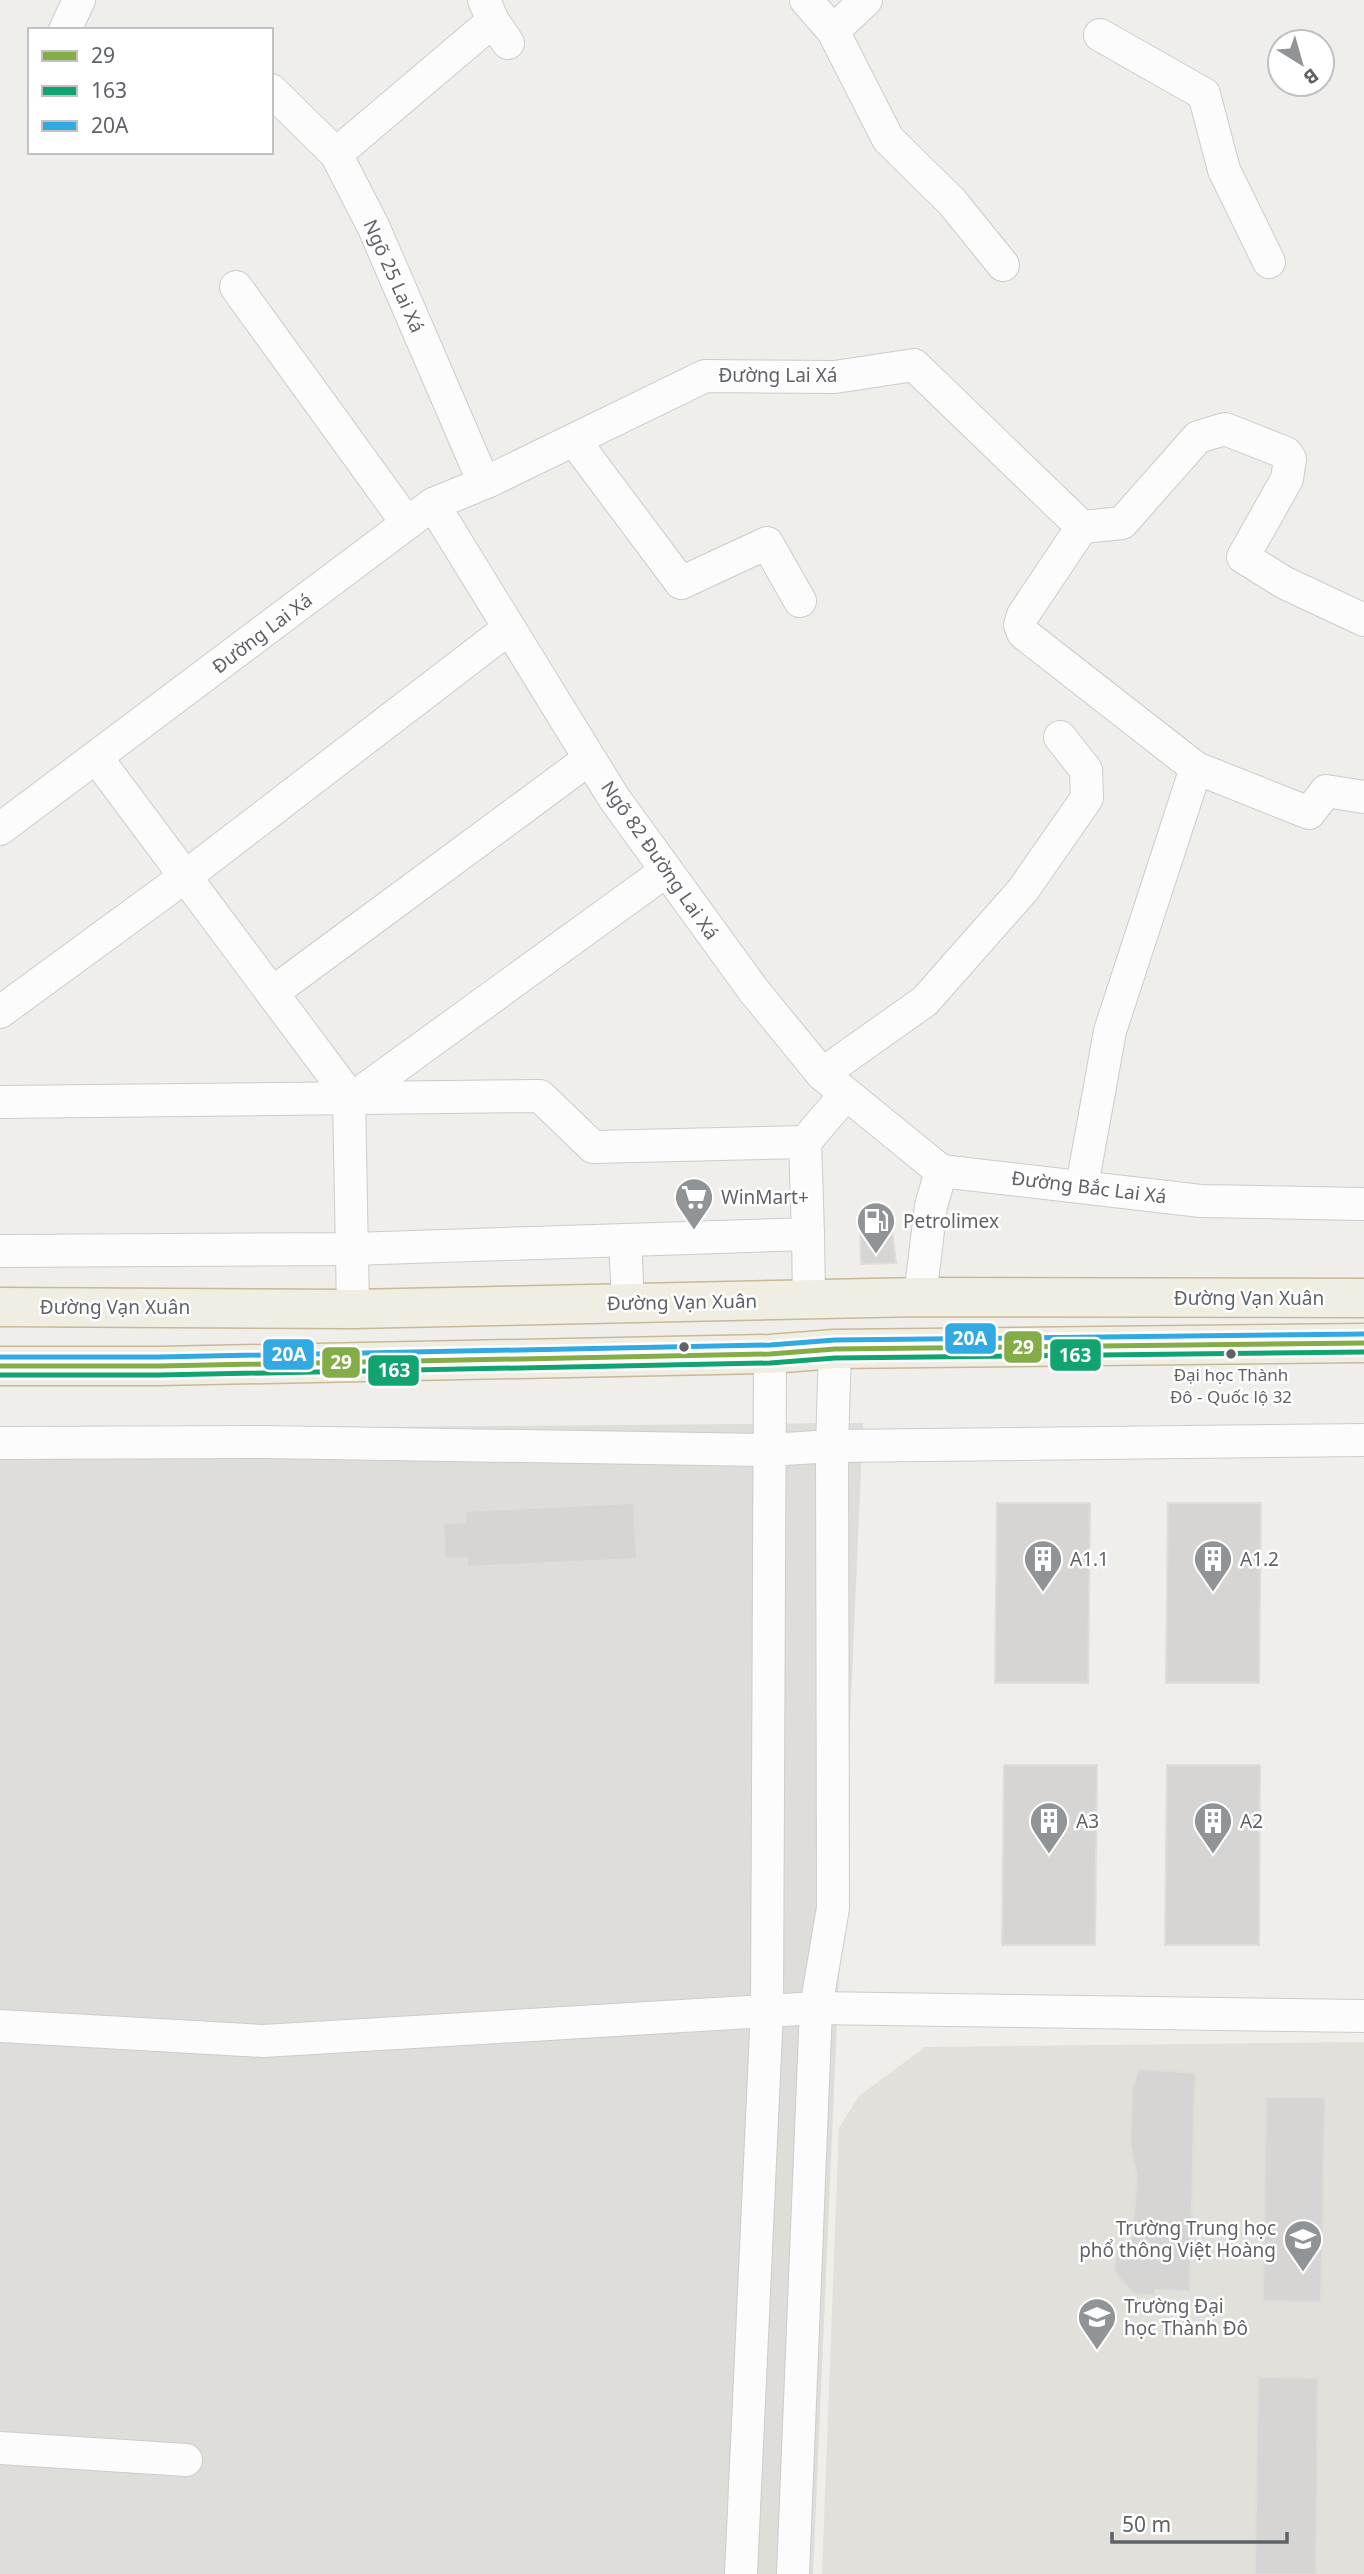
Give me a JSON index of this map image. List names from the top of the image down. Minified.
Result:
{"streets":{"highway":["Đường Vạn Xuân"],"street":["Ngõ 25 Lai Xá","Đường Lai Xá","Ngõ 82 Đường Lai Xá","Đường Bắc Lai Xá"]},"crossings":[["Ngõ 25 Lai Xá","Đường Lai Xá"],["Đường Lai Xá","Ngõ 82 Đường Lai Xá"],["Ngõ 82 Đường Lai Xá","Đường Bắc Lai Xá"]],"places":{"supermarket":["WinMart+"],"fuel station":["Petrolimex"],"other":["Đại học Thành Đô - Quốc lộ 32"],"building":["A1.1","A1.2","A3","A2"],"school or university":["Trường Trung học phổ thông Việt Hoàng","Trường Đại học Thành Đô"]},"lines":["transit line 20A","transit line 29","transit line 163"],"legend":["29","163","20A"],"scale_bar":"50 m","north":"bottom right"}
